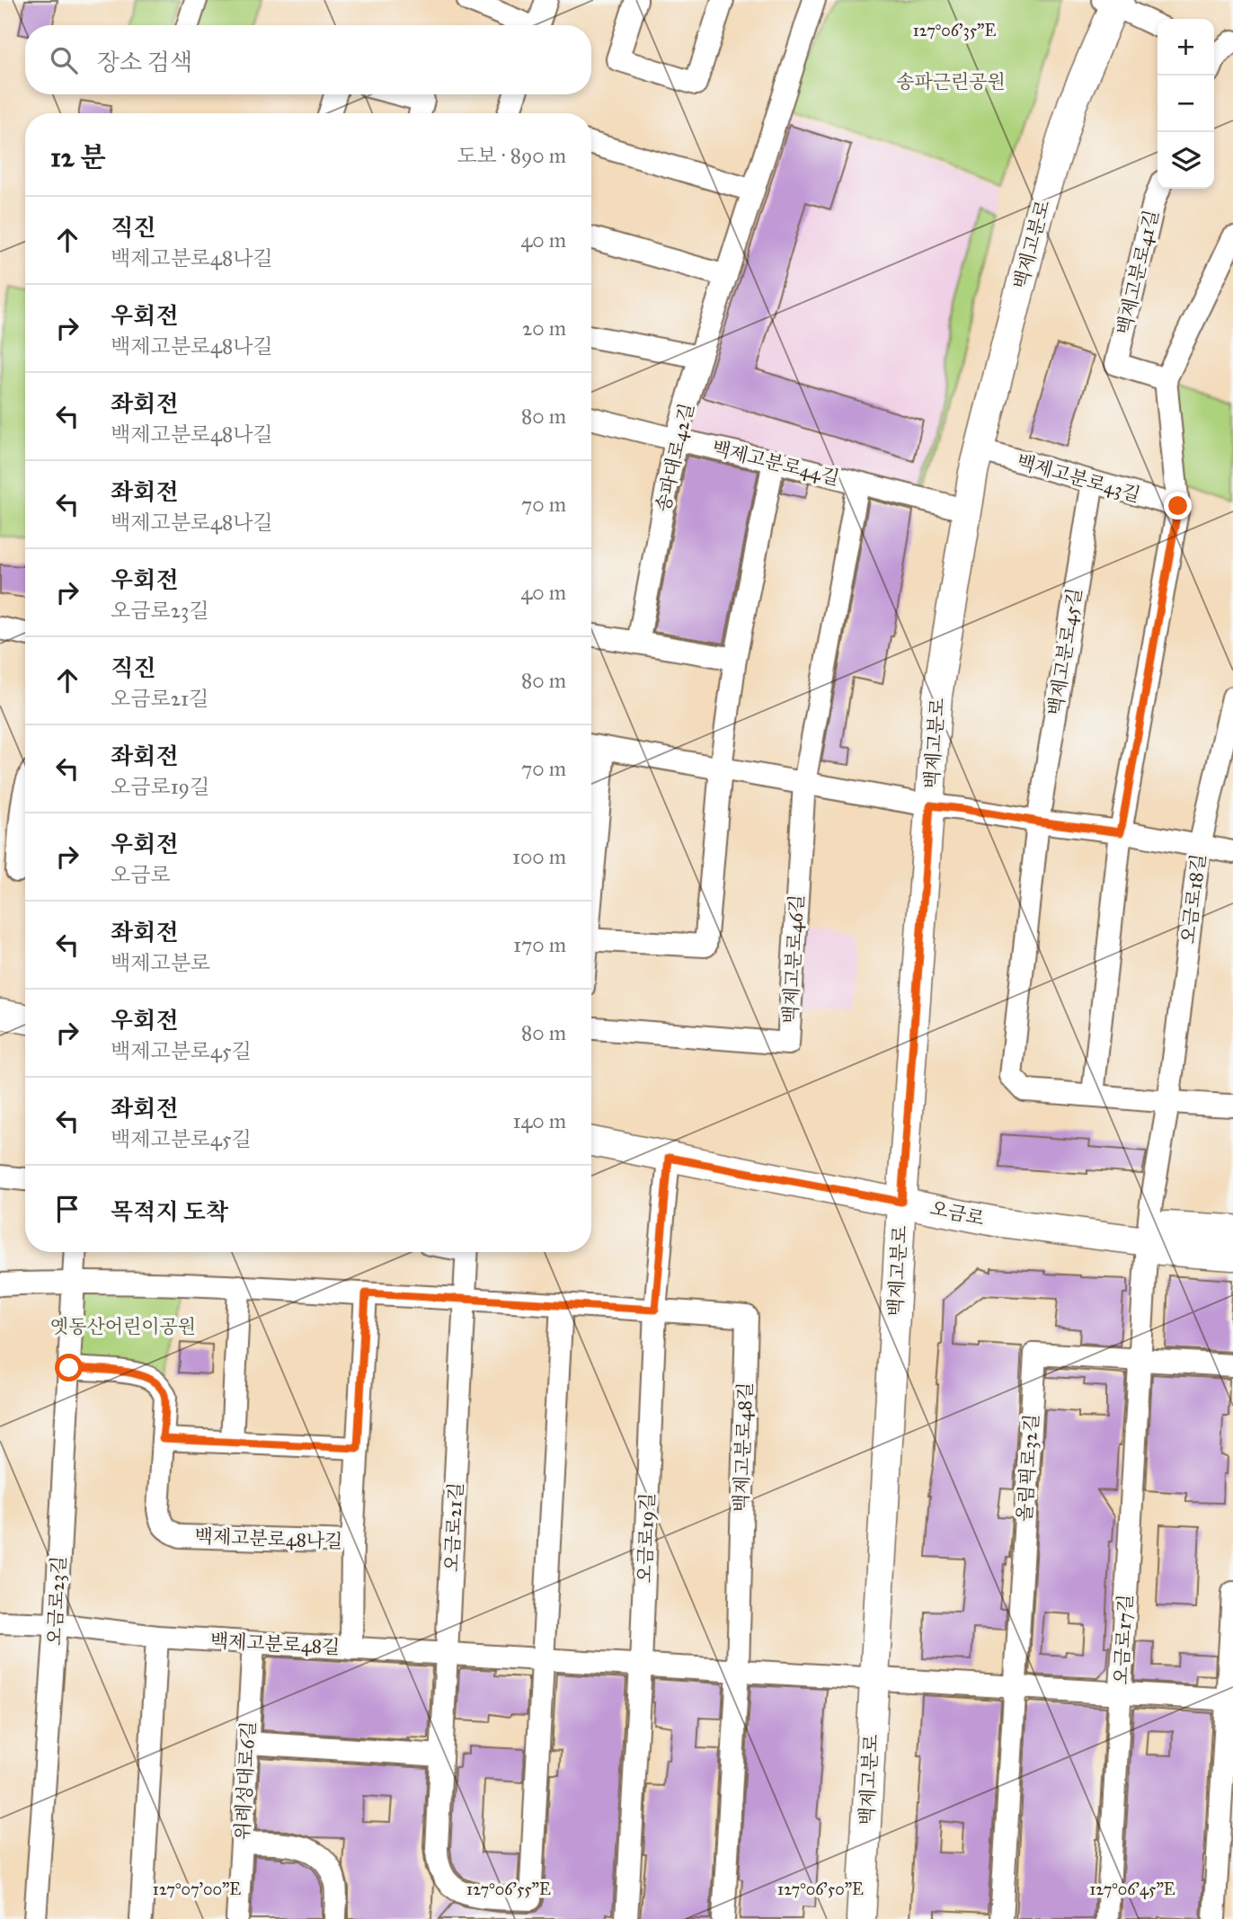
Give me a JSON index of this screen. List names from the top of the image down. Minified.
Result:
{"streets":{"main road":["백제고분로","오금로"],"street":["백제고분로41길","송파대로42길","백제고분로44길","백제고분로43길","백제고분로45길","오금로18길","백제고분로46길","백제고분로48길","올림픽로32길","오금로21길","오금로19길","백제고분로48나길","오금로23길","오금로17길","위례성대로6길"]},"crossings":[["백제고분로","백제고분로44길"],["백제고분로","백제고분로43길"],["백제고분로","오금로"],["백제고분로","백제고분로48길"],["송파대로42길","백제고분로44길"],["백제고분로44길","백제고분로46길"],["백제고분로43길","백제고분로45길"],["오금로18길","오금로"],["오금로18길","오금로17길"],["오금로","오금로19길"],["오금로","오금로17길"],["백제고분로48길","오금로21길"],["백제고분로48길","오금로19길"],["백제고분로48길","백제고분로48나길"],["백제고분로48길","오금로23길"],["백제고분로48길","위례성대로6길"],["올림픽로32길","오금로17길"],["백제고분로48나길","오금로23길"]],"parks":["송파근린공원","옛동산어린이공원"],"page":{"map_buttons":["+","−"],"search":"장소 검색","heading":["12 분","도보 · 890 m"],"list":[["직진","백제고분로48나길","40 m"],["우회전","백제고분로48나길","20 m"],["좌회전","백제고분로48나길","80 m"],["좌회전","백제고분로48나길","70 m"],["우회전","오금로23길","40 m"],["직진","오금로21길","80 m"],["좌회전","오금로19길","70 m"],["우회전","오금로","100 m"],["좌회전","백제고분로","170 m"],["우회전","백제고분로45길","80 m"],["좌회전","백제고분로45길","140 m"],"목적지 도착"]},"coordinates":["127°06'35\"E","127°07'00\"E","127°06'55\"E","127°06'50\"E","127°06'45\"E"]}
